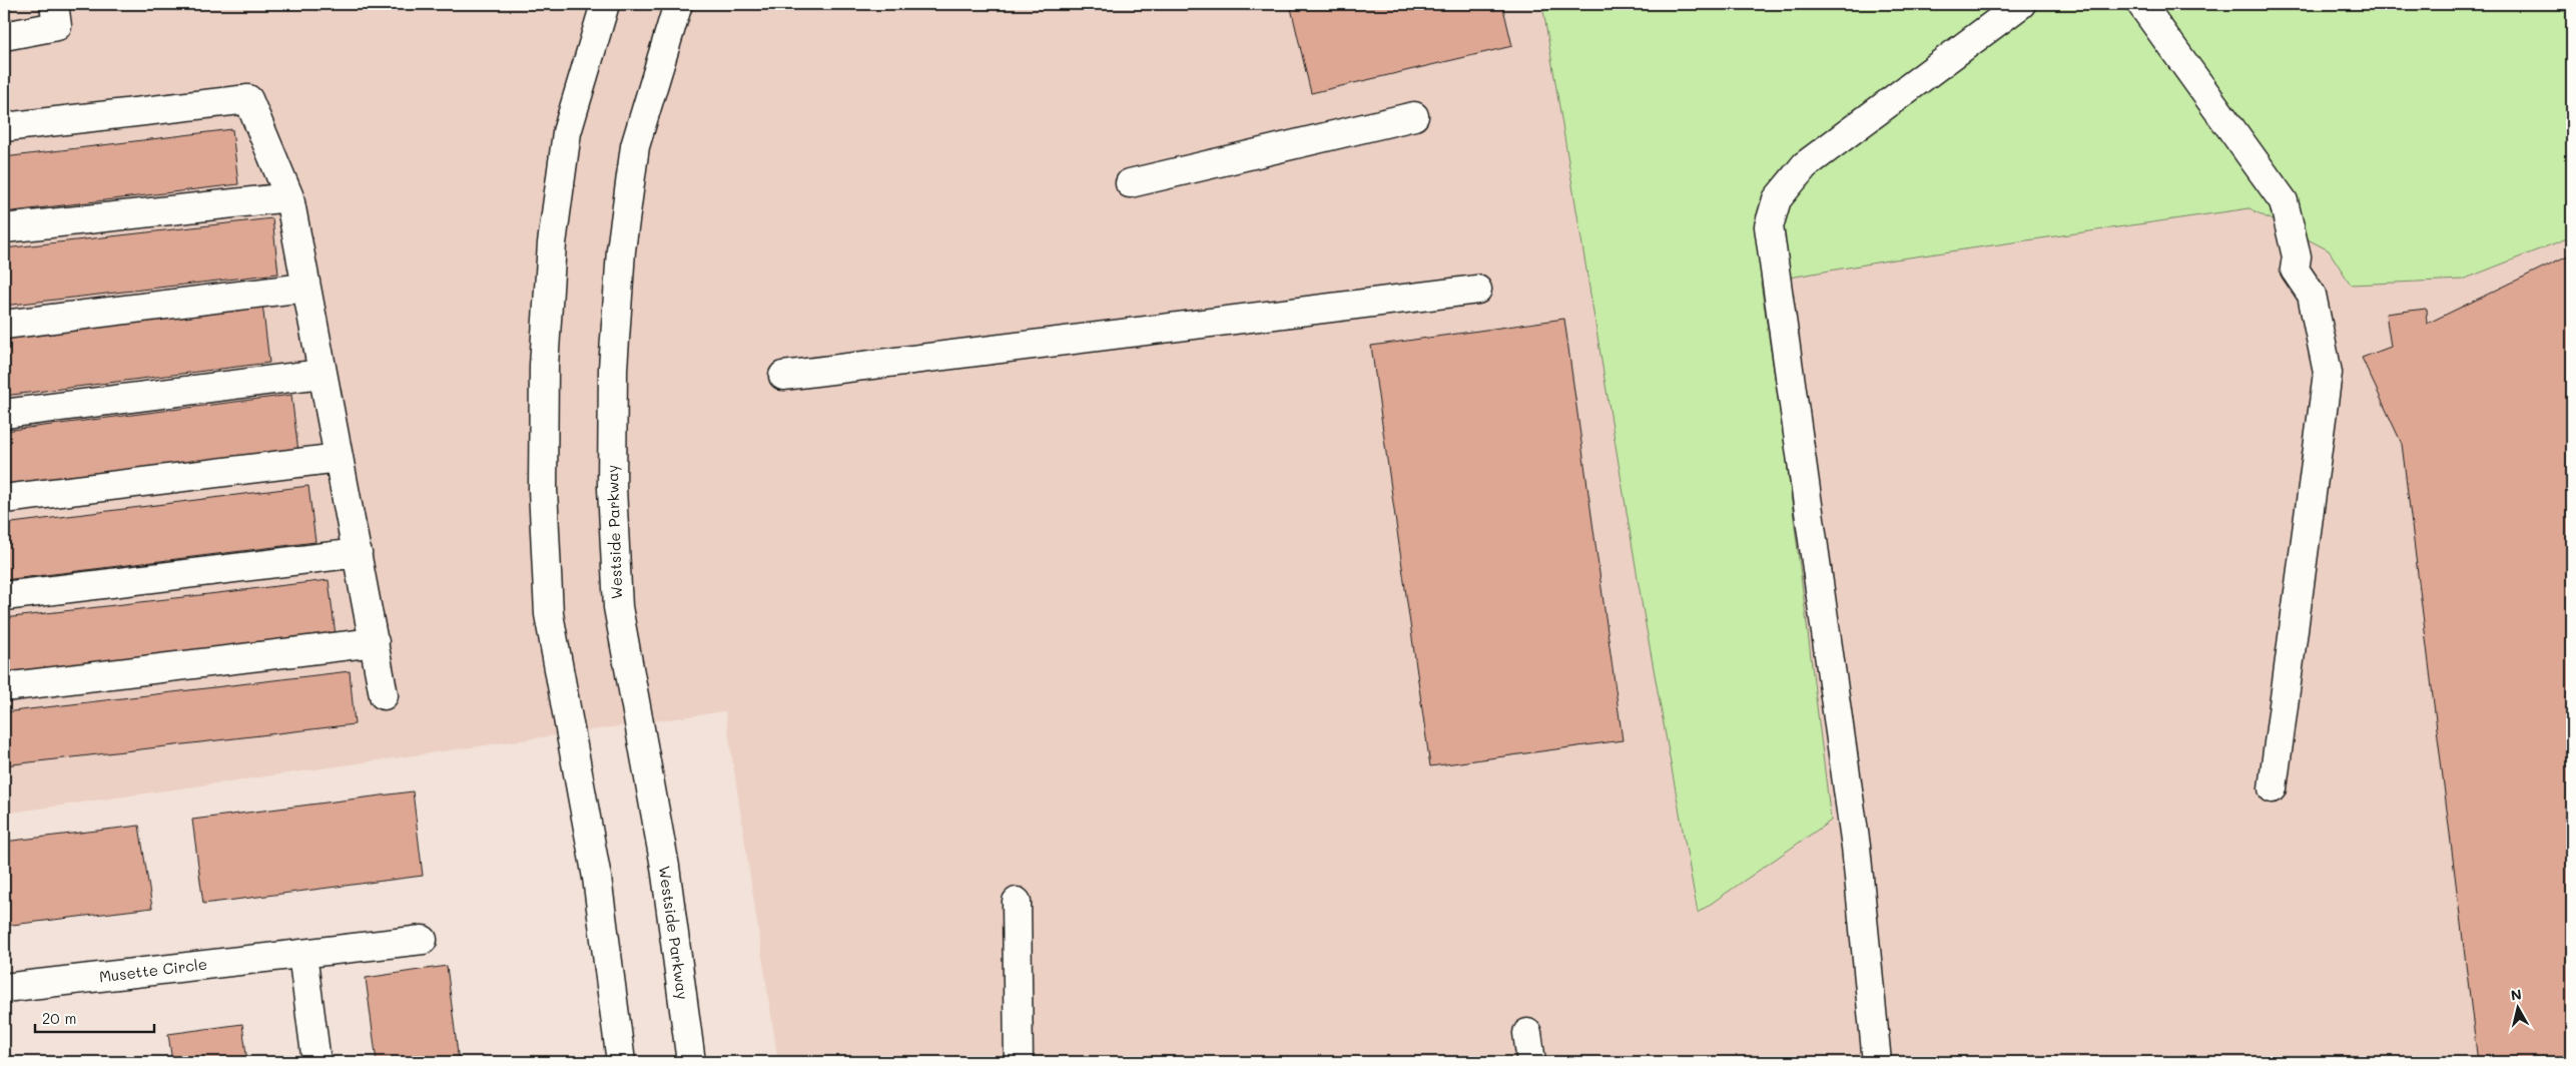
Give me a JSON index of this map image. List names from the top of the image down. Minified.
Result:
{"streets":{"main road":["Westside Parkway","Musette Circle"]},"scale_bar":"20 m","north":"top"}
